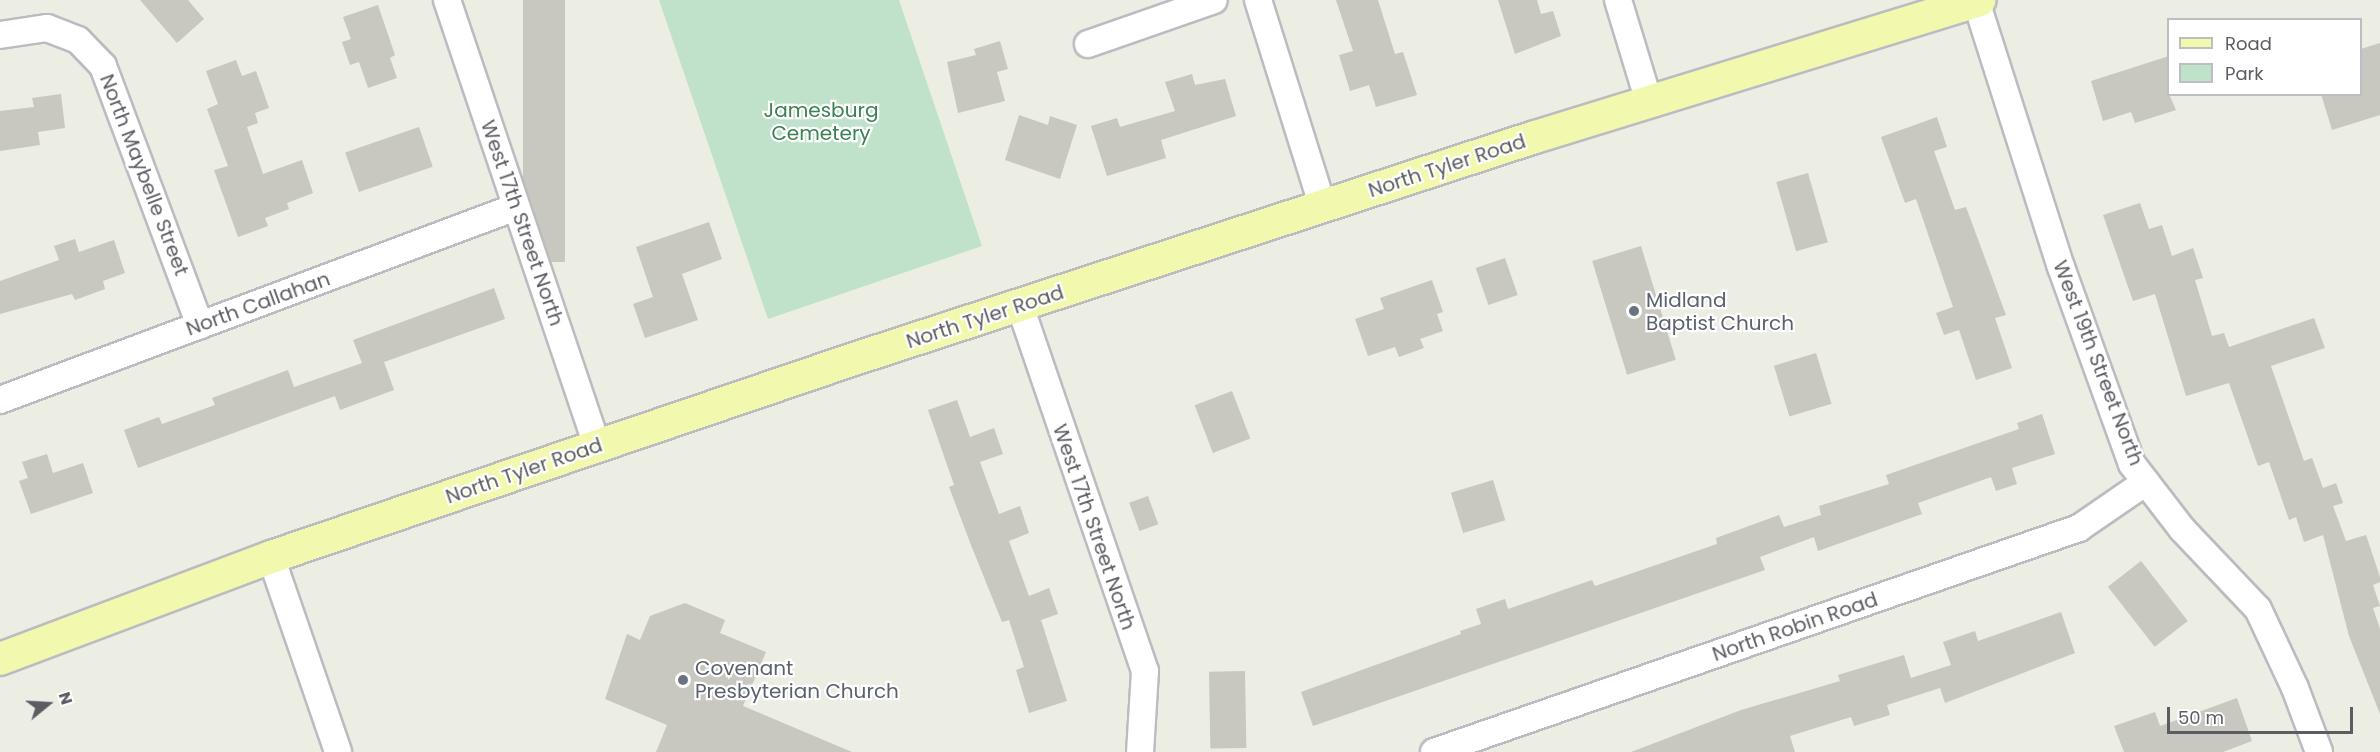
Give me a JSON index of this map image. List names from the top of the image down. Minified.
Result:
{"streets":{"main road":["North Tyler Road"],"street":["North Maybelle Street","West 17th Street North","North Callahan","West 19th Street North","North Robin Road"]},"crossings":[["North Tyler Road","West 17th Street North"],["North Tyler Road","West 19th Street North"],["North Maybelle Street","North Callahan"],["West 17th Street North","North Callahan"],["West 19th Street North","North Robin Road"]],"parks":["Jamesburg Cemetery"],"places":["Midland Baptist Church","Covenant Presbyterian Church"],"legend":["Road","Park"],"scale_bar":"50 m","north":"right"}
